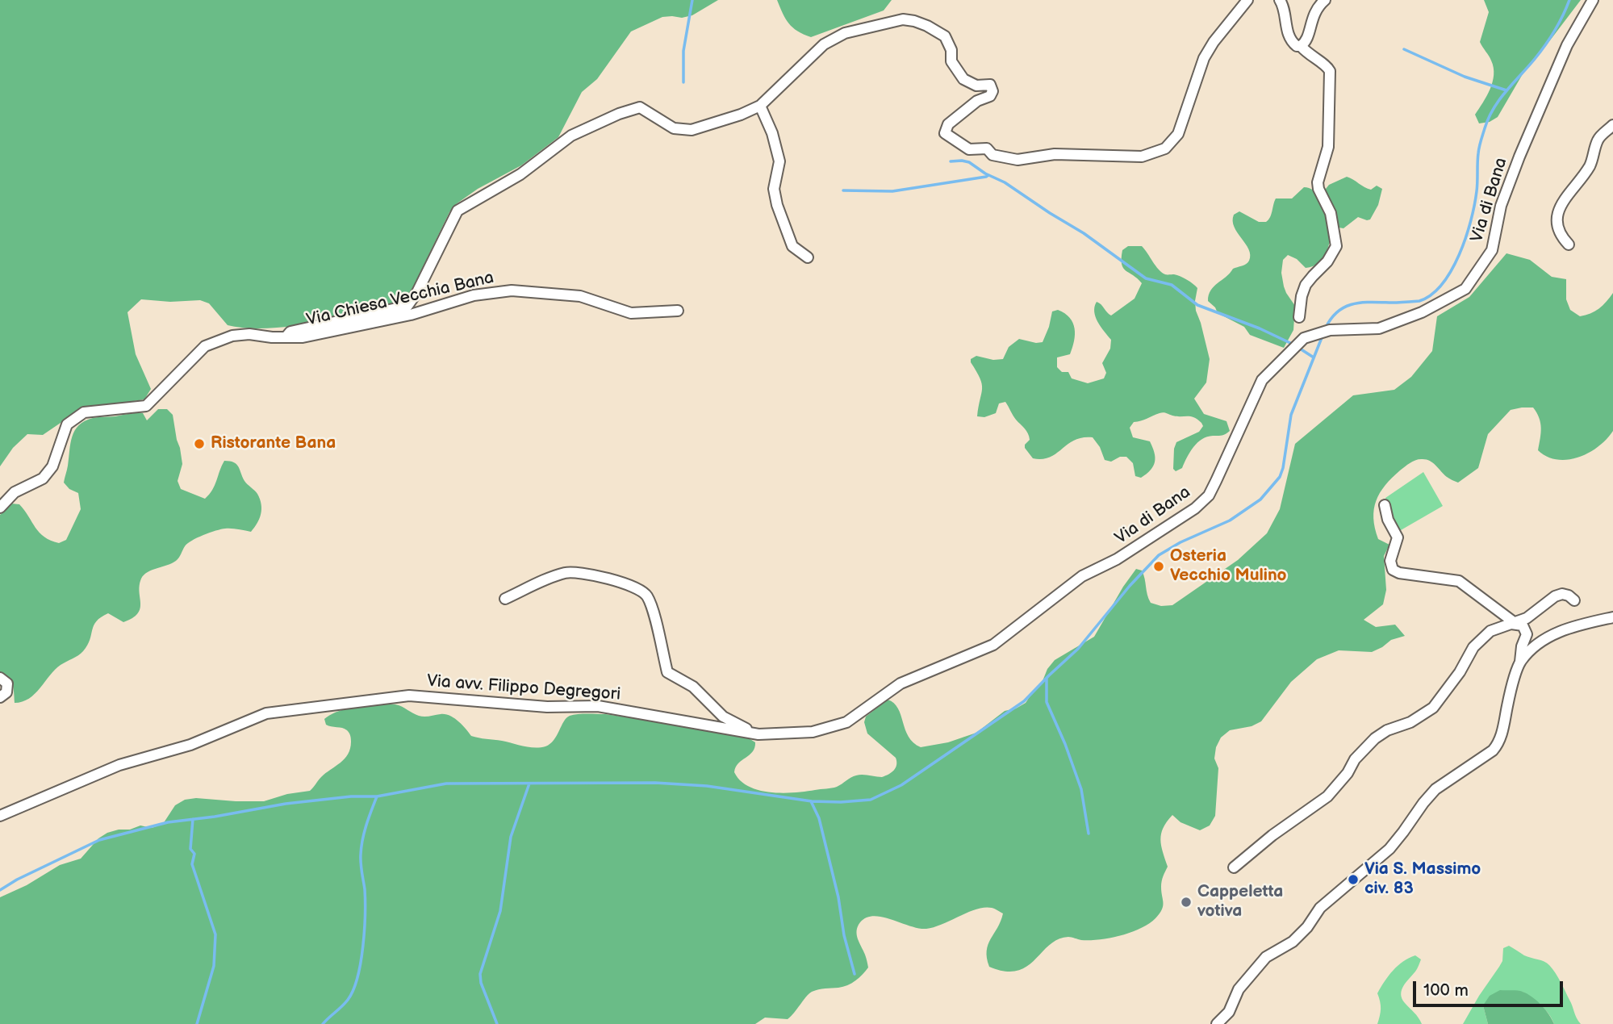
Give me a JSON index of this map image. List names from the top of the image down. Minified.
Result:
{"streets":{"street":["Via di Bana","Via Chiesa Vecchia Bana","Via avv. Filippo Degregori"]},"crossings":[["Via di Bana","Via avv. Filippo Degregori"]],"places":["Ristorante Bana","Osteria Vecchio Mulino","Via S. Massimo civ. 83","Cappeletta votiva"],"scale_bar":"100 m"}
